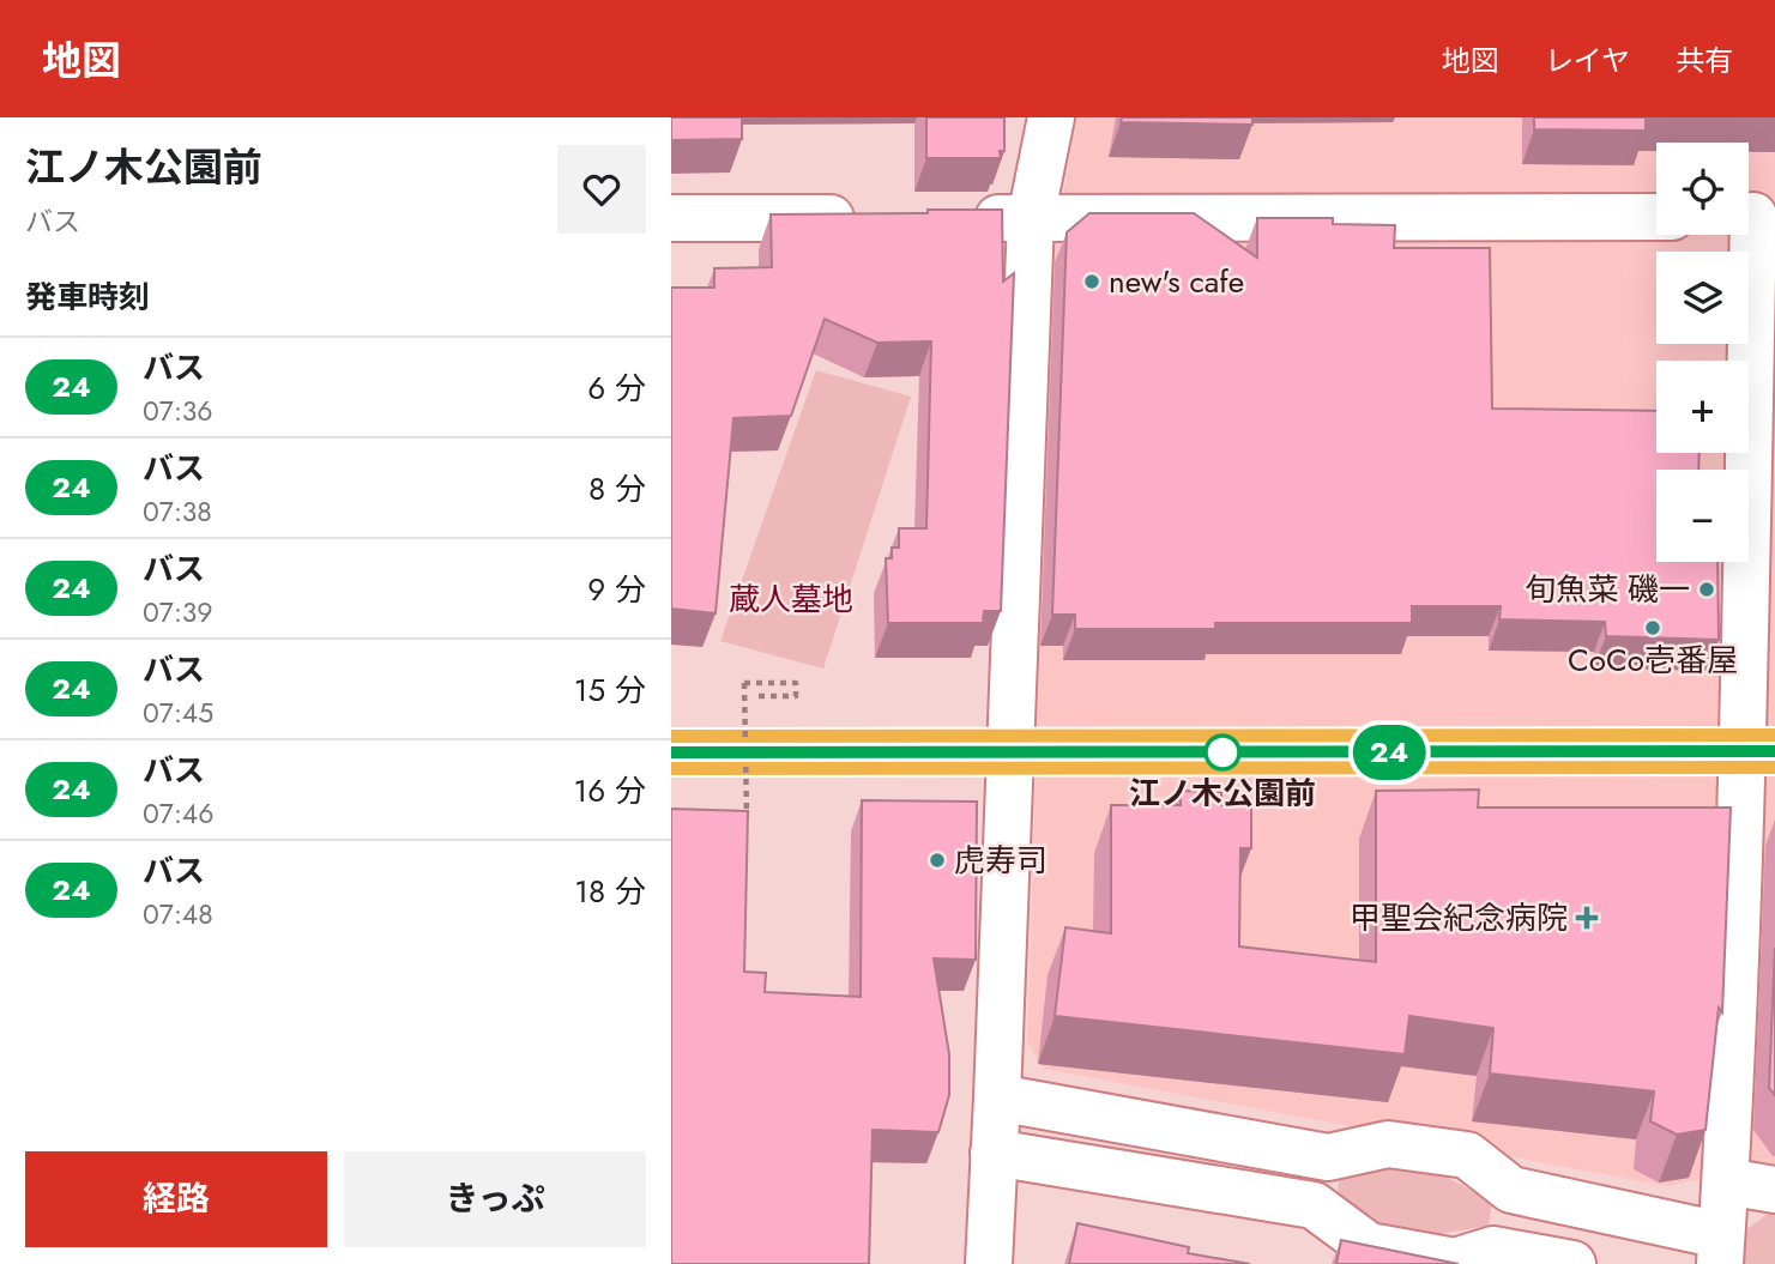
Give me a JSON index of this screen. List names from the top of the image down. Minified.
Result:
{"parks":["蔵人墓地"],"places":{"other":["new's cafe","旬魚菜 磯一","CoCo壱番屋","江ノ木公園前","虎寿司"],"health":["甲聖会紀念病院"]},"lines":["bus line 24"],"page":{"header":"地図","nav":["地図","レイヤ","共有"],"heading":[["江ノ木公園前","バス"],"発車時刻"],"on_map":"24","map_buttons":["+","−"],"list":[{"mark":"24","name":"バス","note":"07:36","value":"6 分"},{"mark":"24","name":"バス","note":"07:38","value":"8 分"},{"mark":"24","name":"バス","note":"07:39","value":"9 分"},{"mark":"24","name":"バス","note":"07:45","value":"15 分"},{"mark":"24","name":"バス","note":"07:46","value":"16 分"},{"mark":"24","name":"バス","note":"07:48","value":"18 分"}],"buttons":["経路","きっぷ"]}}
